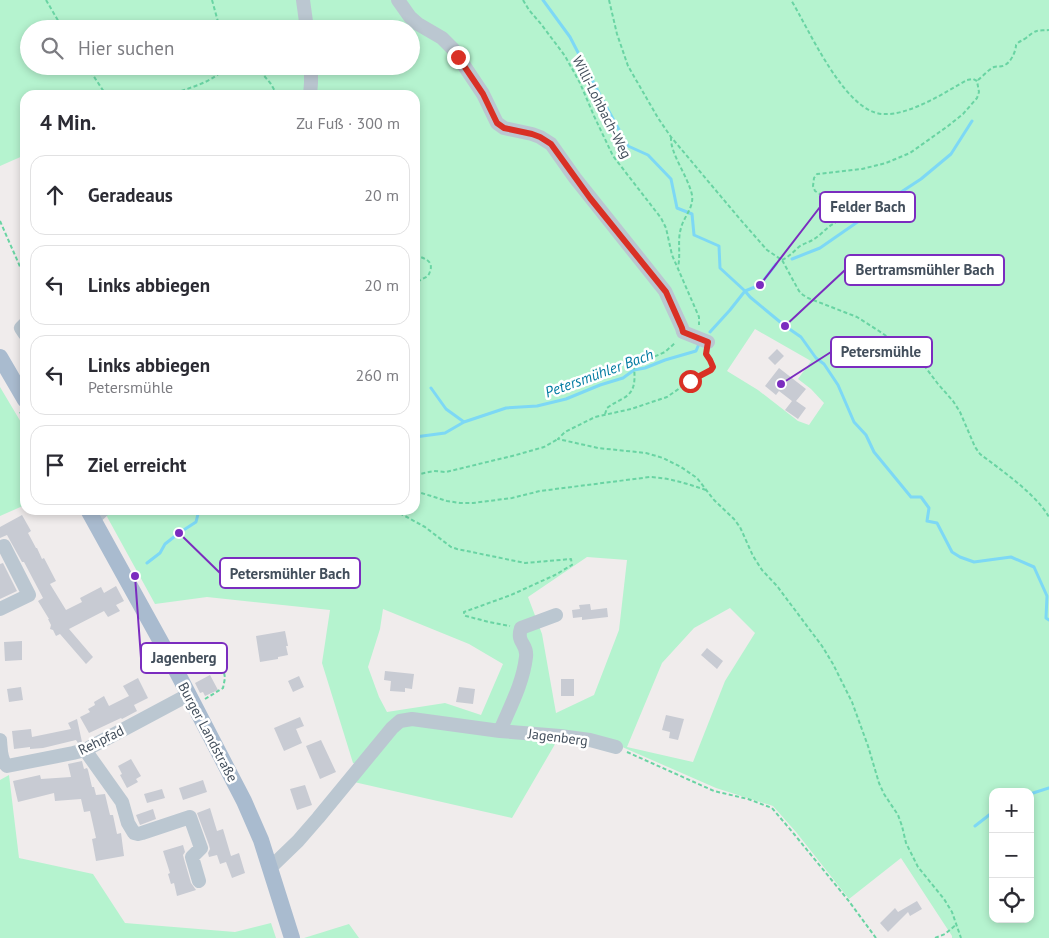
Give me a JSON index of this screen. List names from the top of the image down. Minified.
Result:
{"streets":{"main road":["Burger Landstraße"],"street":["Jagenberg","Rehpfad"],"path":["Willi-Lohbach-Weg"]},"crossings":[["Burger Landstraße","Jagenberg"],["Burger Landstraße","Rehpfad"]],"water":["Petersmühler Bach"],"places":["Felder Bach","Bertramsmühler Bach","Petersmühle","Petersmühler Bach","Jagenberg"],"page":{"search":"Hier suchen","heading":["4 Min.","Zu Fuß · 300 m"],"list":[["Geradeaus","20 m"],["Links abbiegen","20 m"],["Links abbiegen","Petersmühle","260 m"],"Ziel erreicht"],"map_buttons":["+","−"]}}
